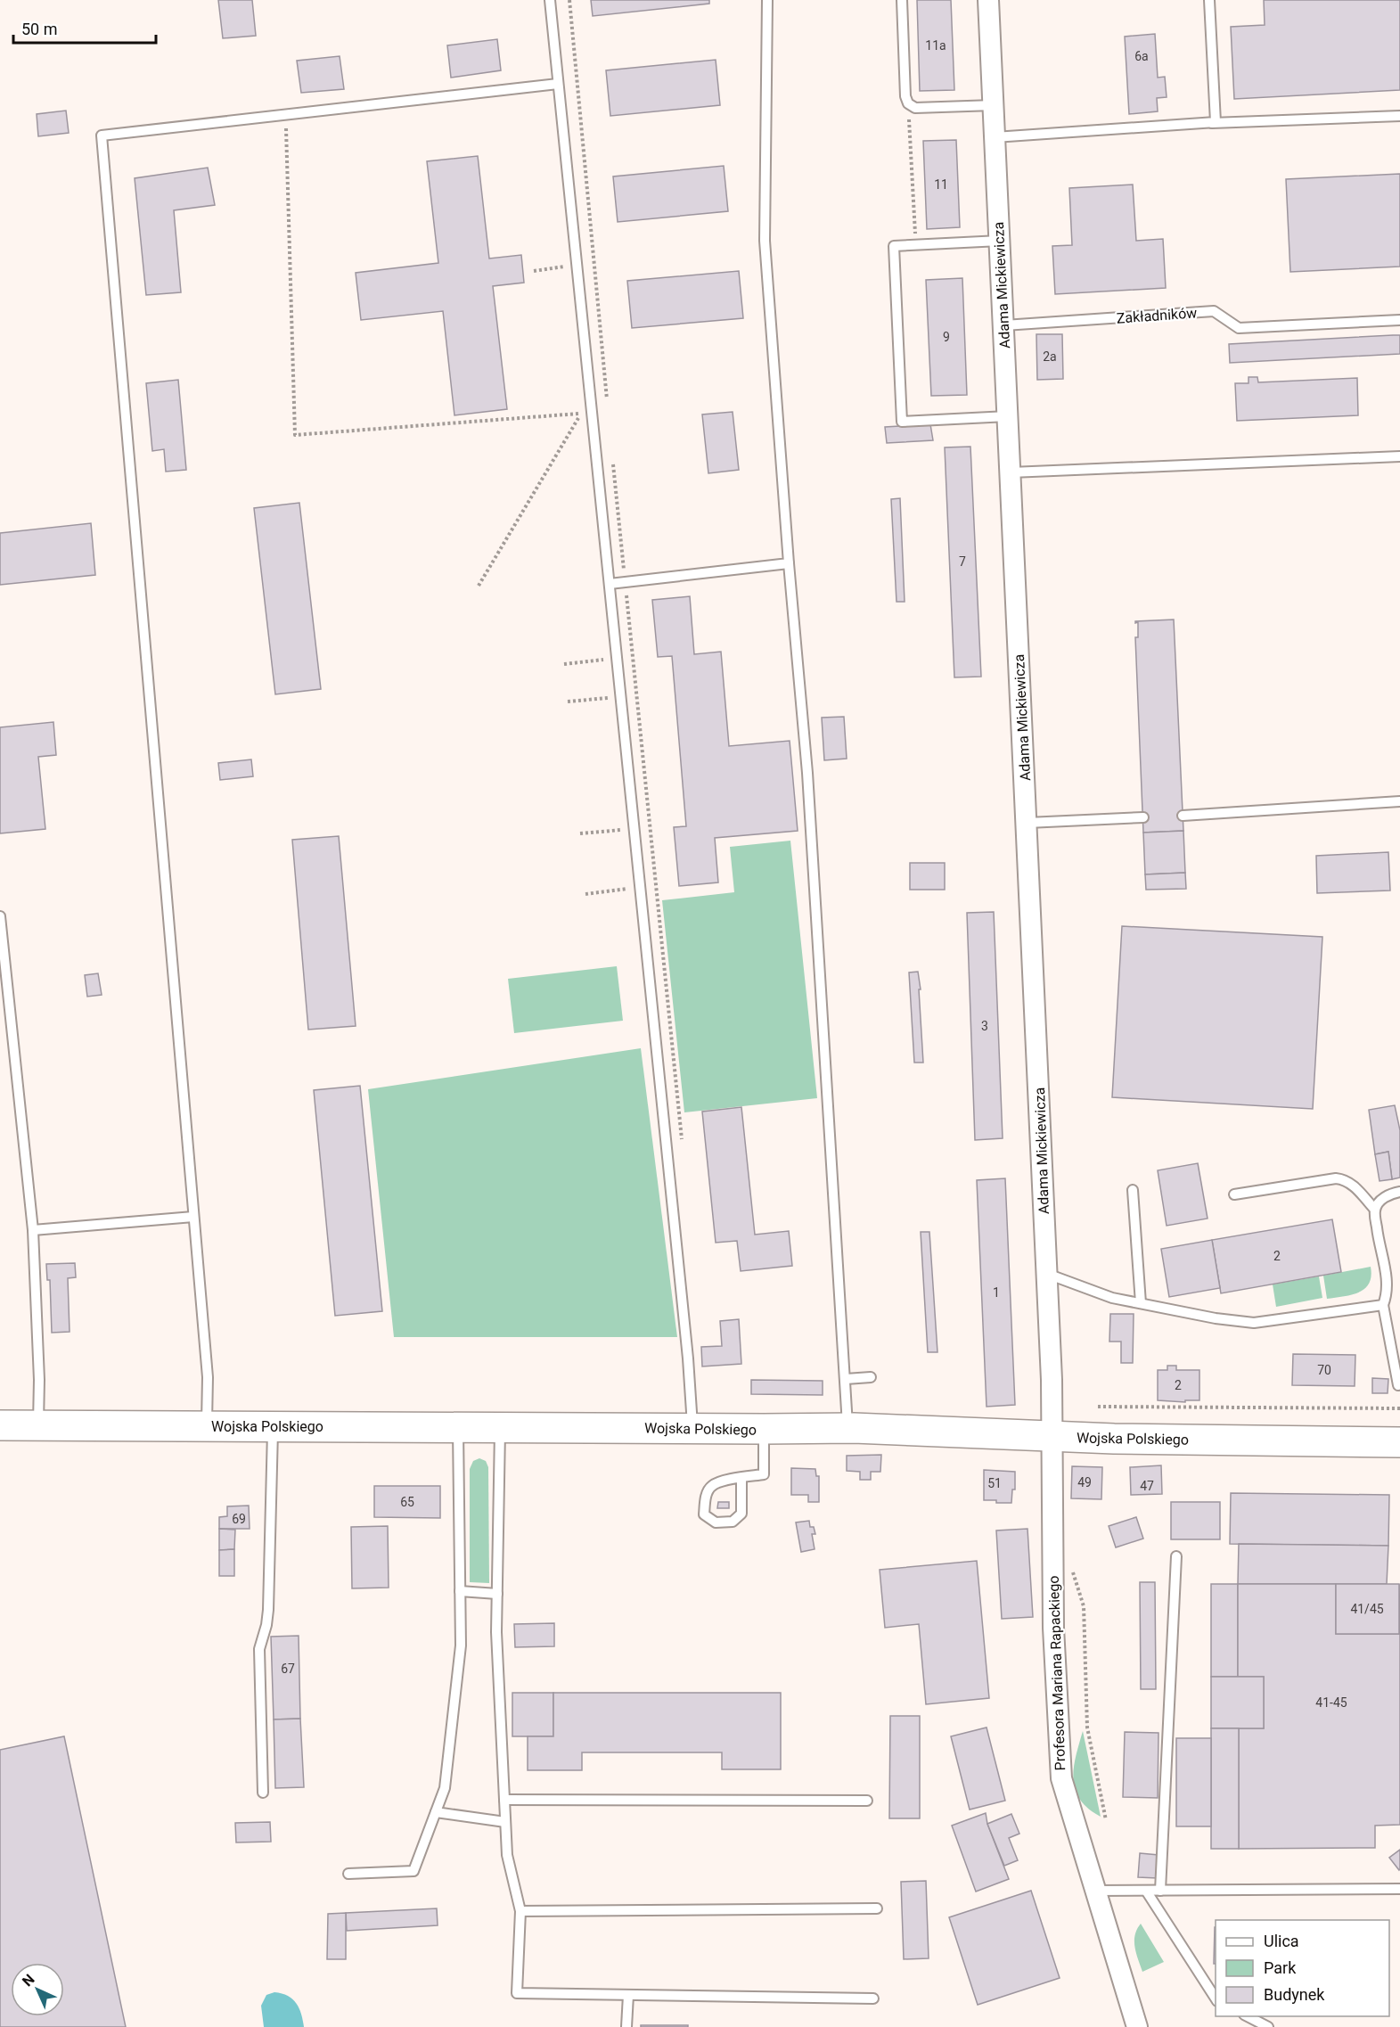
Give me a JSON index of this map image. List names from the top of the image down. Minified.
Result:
{"streets":{"main road":["Wojska Polskiego"],"street":["Adama Mickiewicza","Profesora Mariana Rapackiego"],"lane":["Zakładników"]},"crossings":[["Adama Mickiewicza","Zakładników"],["Adama Mickiewicza","Wojska Polskiego"],["Adama Mickiewicza","Profesora Mariana Rapackiego"],["Wojska Polskiego","Profesora Mariana Rapackiego"]],"house_numbers":["11a","6a","11","9","2a","7","3","2","1","70","2","49","51","47","65","69","41/45","67","41-45"],"legend":["Ulica","Park","Budynek"],"scale_bar":"50 m","north":"top left"}
